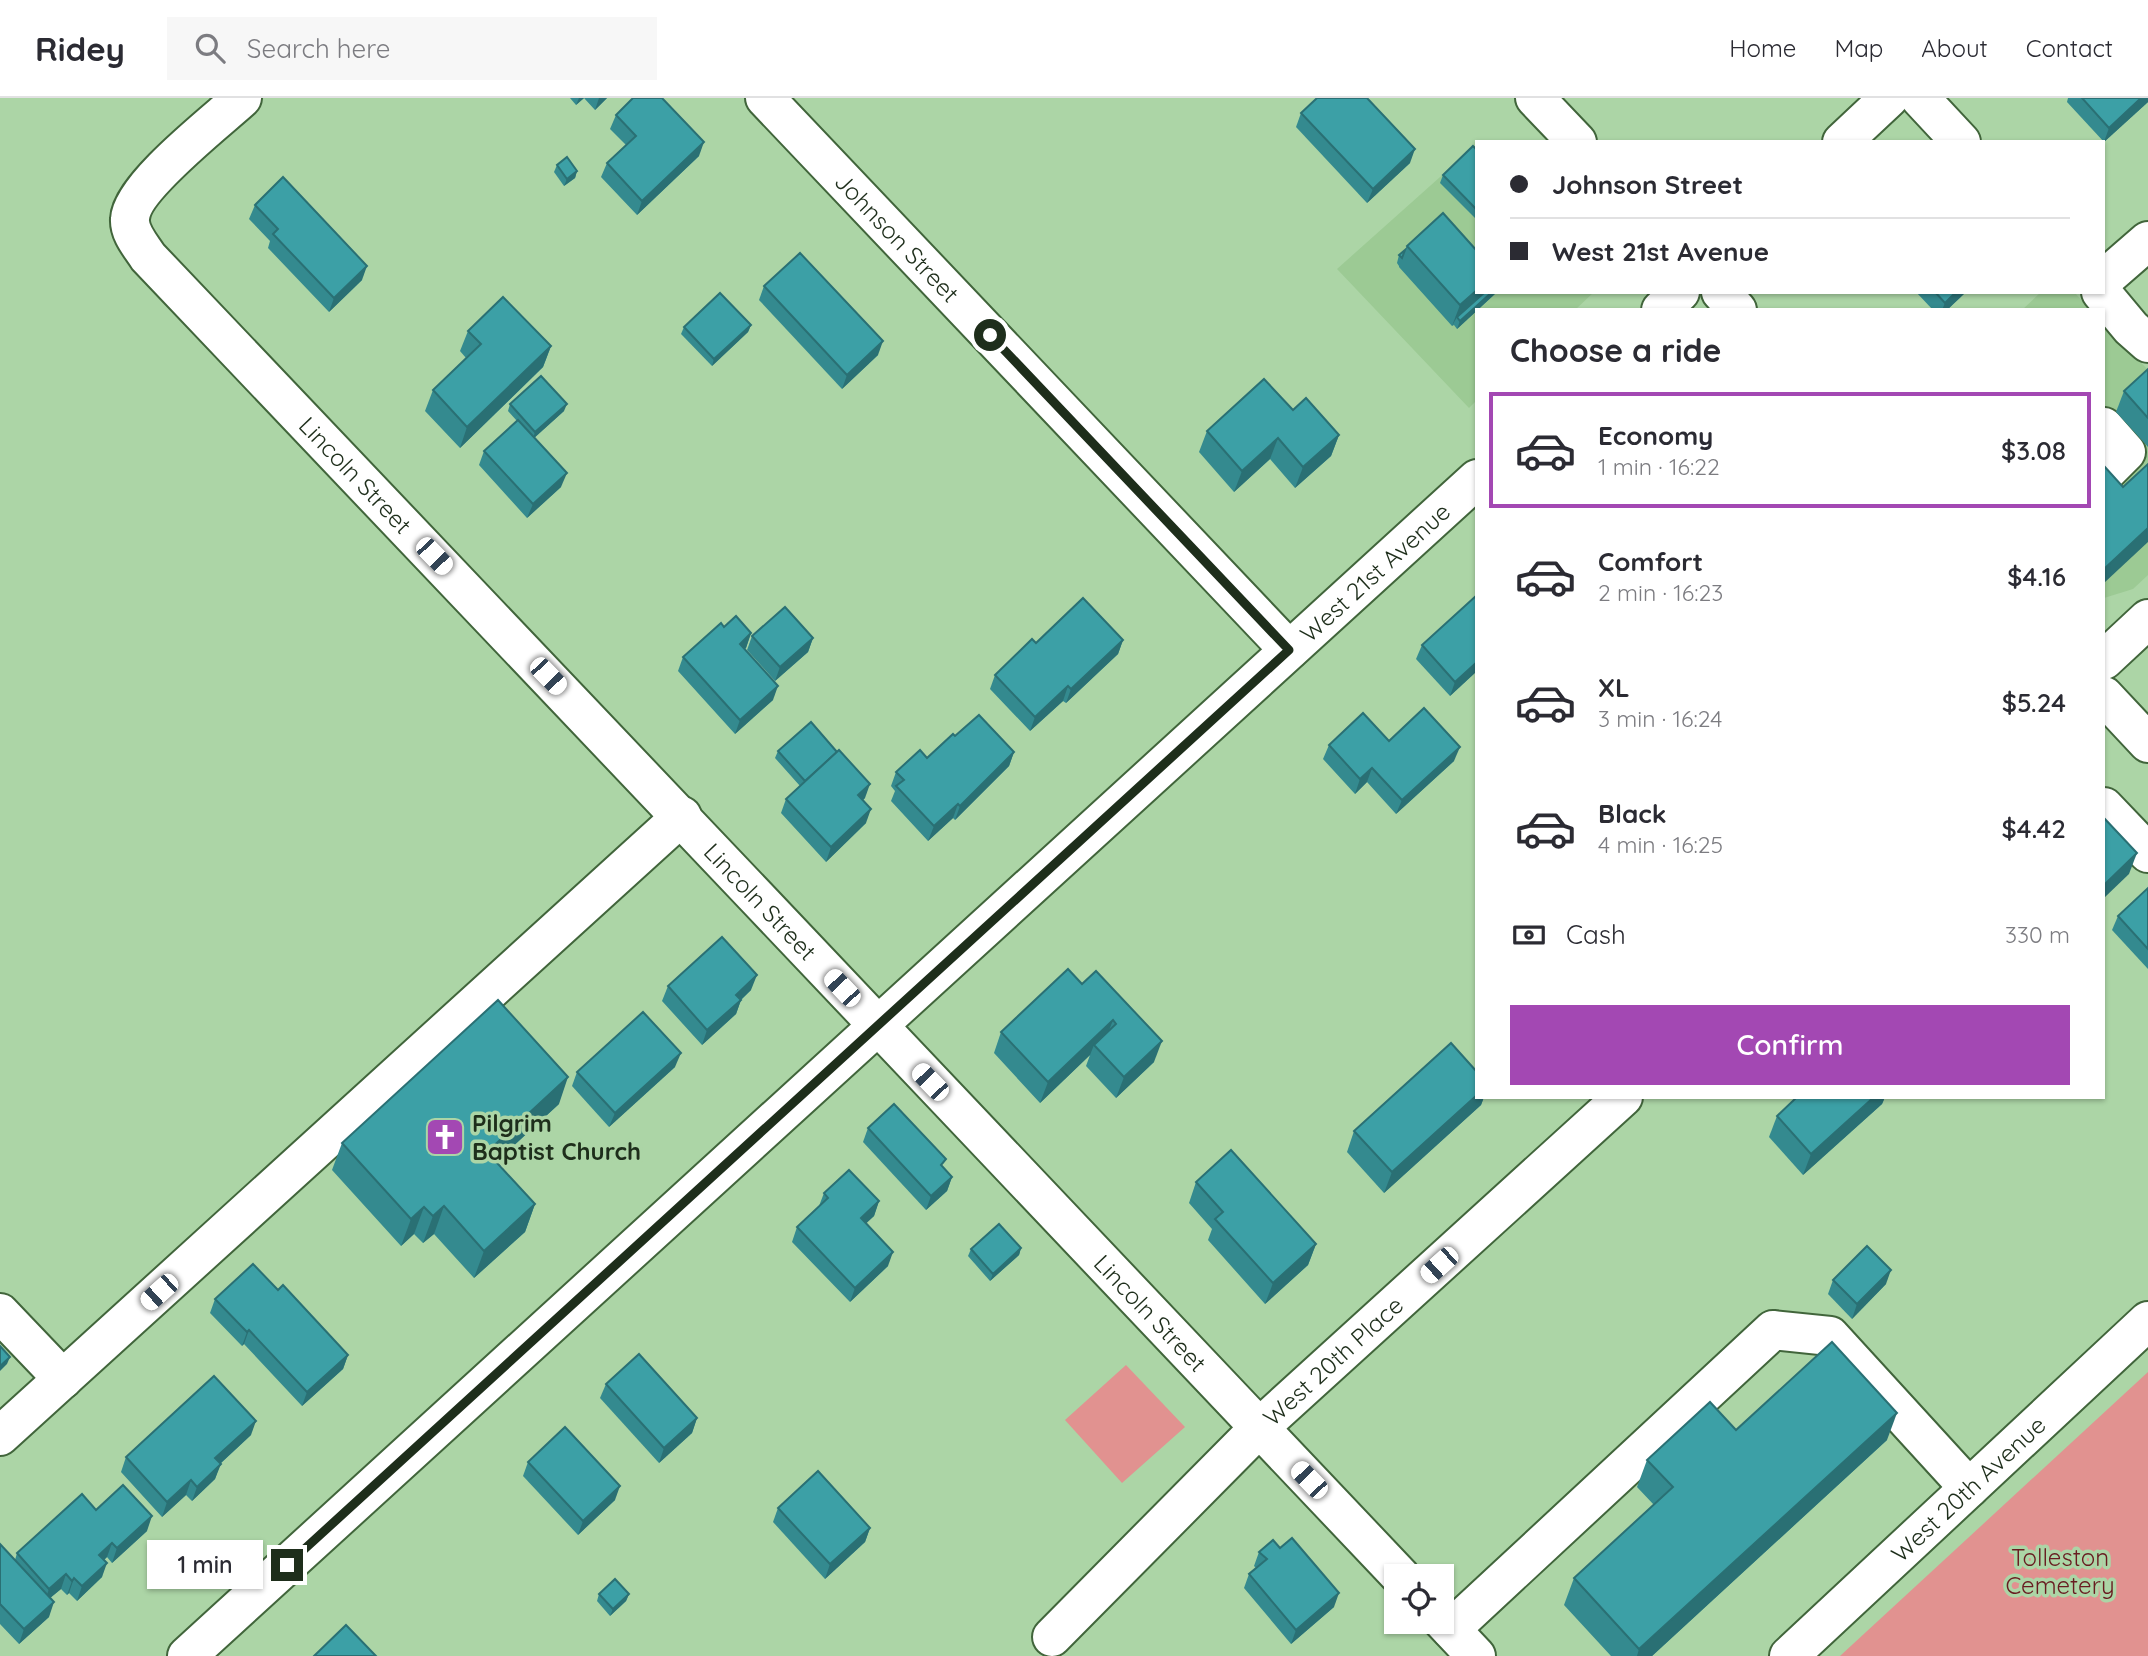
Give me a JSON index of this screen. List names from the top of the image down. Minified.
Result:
{"streets":{"street":["Johnson Street","Lincoln Street","West 21st Avenue","West 20th Place","West 20th Avenue"]},"crossings":[["Johnson Street","West 21st Avenue"],["Lincoln Street","West 21st Avenue"],["Lincoln Street","West 20th Place"]],"parks":["Tolleston Cemetery"],"places":{"church":["Pilgrim Baptist Church"]},"page":{"header":"Ridey","search":"Search here","nav":["Home","Map","About","Contact"],"banner":["Johnson Street","West 21st Avenue"],"heading":"Choose a ride","list":[{"name":"Economy","note":"1 min · 16:22","value":"$3.08"},{"name":"Comfort","note":"2 min · 16:23","value":"$4.16"},{"name":"XL","note":"3 min · 16:24","value":"$5.24"},{"name":"Black","note":"4 min · 16:25","value":"$4.42"}],"pay":["Cash","330 m"],"buttons":"Confirm","bubble":"1 min"}}
